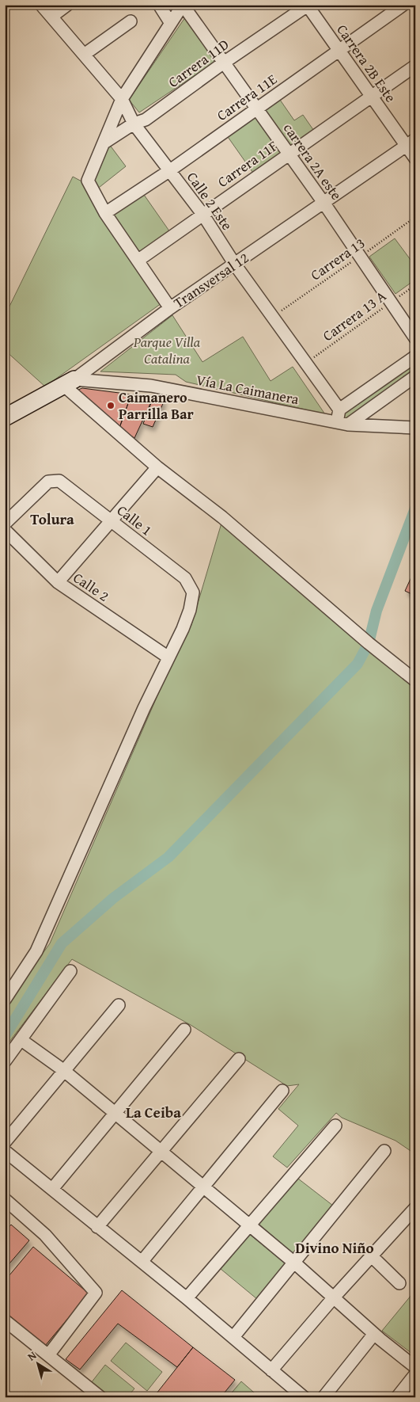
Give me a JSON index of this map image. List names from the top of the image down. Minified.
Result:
{"streets":{"street":["Carrera 11D","Carrera 2B Este","Carrera 11E","carrera 2A este","Carrera 11F","Calle 2 Este","Transversal 12","Vía La Caimanera","Calle 1","Calle 2"],"path":["Carrera 13","Carrera 13 A"]},"crossings":[["Carrera 11D","Carrera 2B Este"],["Carrera 11D","carrera 2A este"],["Carrera 11D","Calle 2 Este"],["Carrera 2B Este","Carrera 11E"],["Carrera 2B Este","Carrera 11F"],["Carrera 2B Este","Transversal 12"],["Carrera 11E","carrera 2A este"],["Carrera 11E","Calle 2 Este"],["carrera 2A este","Carrera 11F"],["carrera 2A este","Carrera 13"],["carrera 2A este","Transversal 12"],["carrera 2A este","Carrera 13 A"],["Carrera 11F","Calle 2 Este"],["Calle 2 Este","Carrera 13"],["Calle 2 Este","Transversal 12"],["Calle 2 Este","Carrera 13 A"],["Transversal 12","Vía La Caimanera"],["Calle 1","Calle 2"]],"districts":["Tolura","La Ceiba","Divino Niño"],"parks":["Parque Villa Catalina"],"places":["Caimanero Parrilla Bar"],"north":"top left"}
